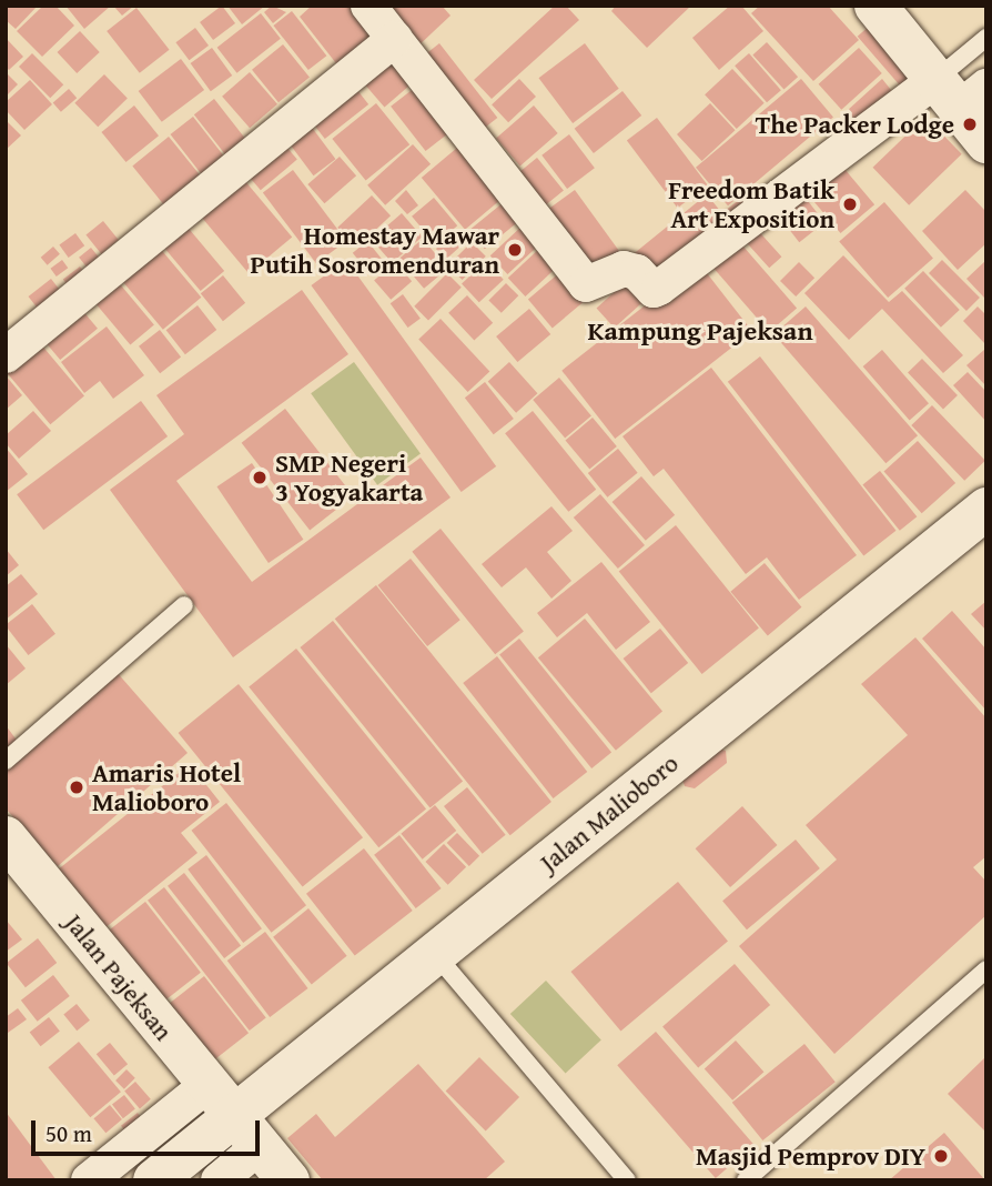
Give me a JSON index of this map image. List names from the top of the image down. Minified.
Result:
{"streets":{"main road":["Jalan Malioboro","Jalan Pajeksan"]},"crossings":[["Jalan Malioboro","Jalan Pajeksan"]],"districts":["Kampung Pajeksan"],"places":["The Packer Lodge","Freedom Batik Art Exposition","Homestay Mawar Putih Sosromenduran","SMP Negeri 3 Yogyakarta","Amaris Hotel Malioboro","Masjid Pemprov DIY"],"scale_bar":"50 m"}
